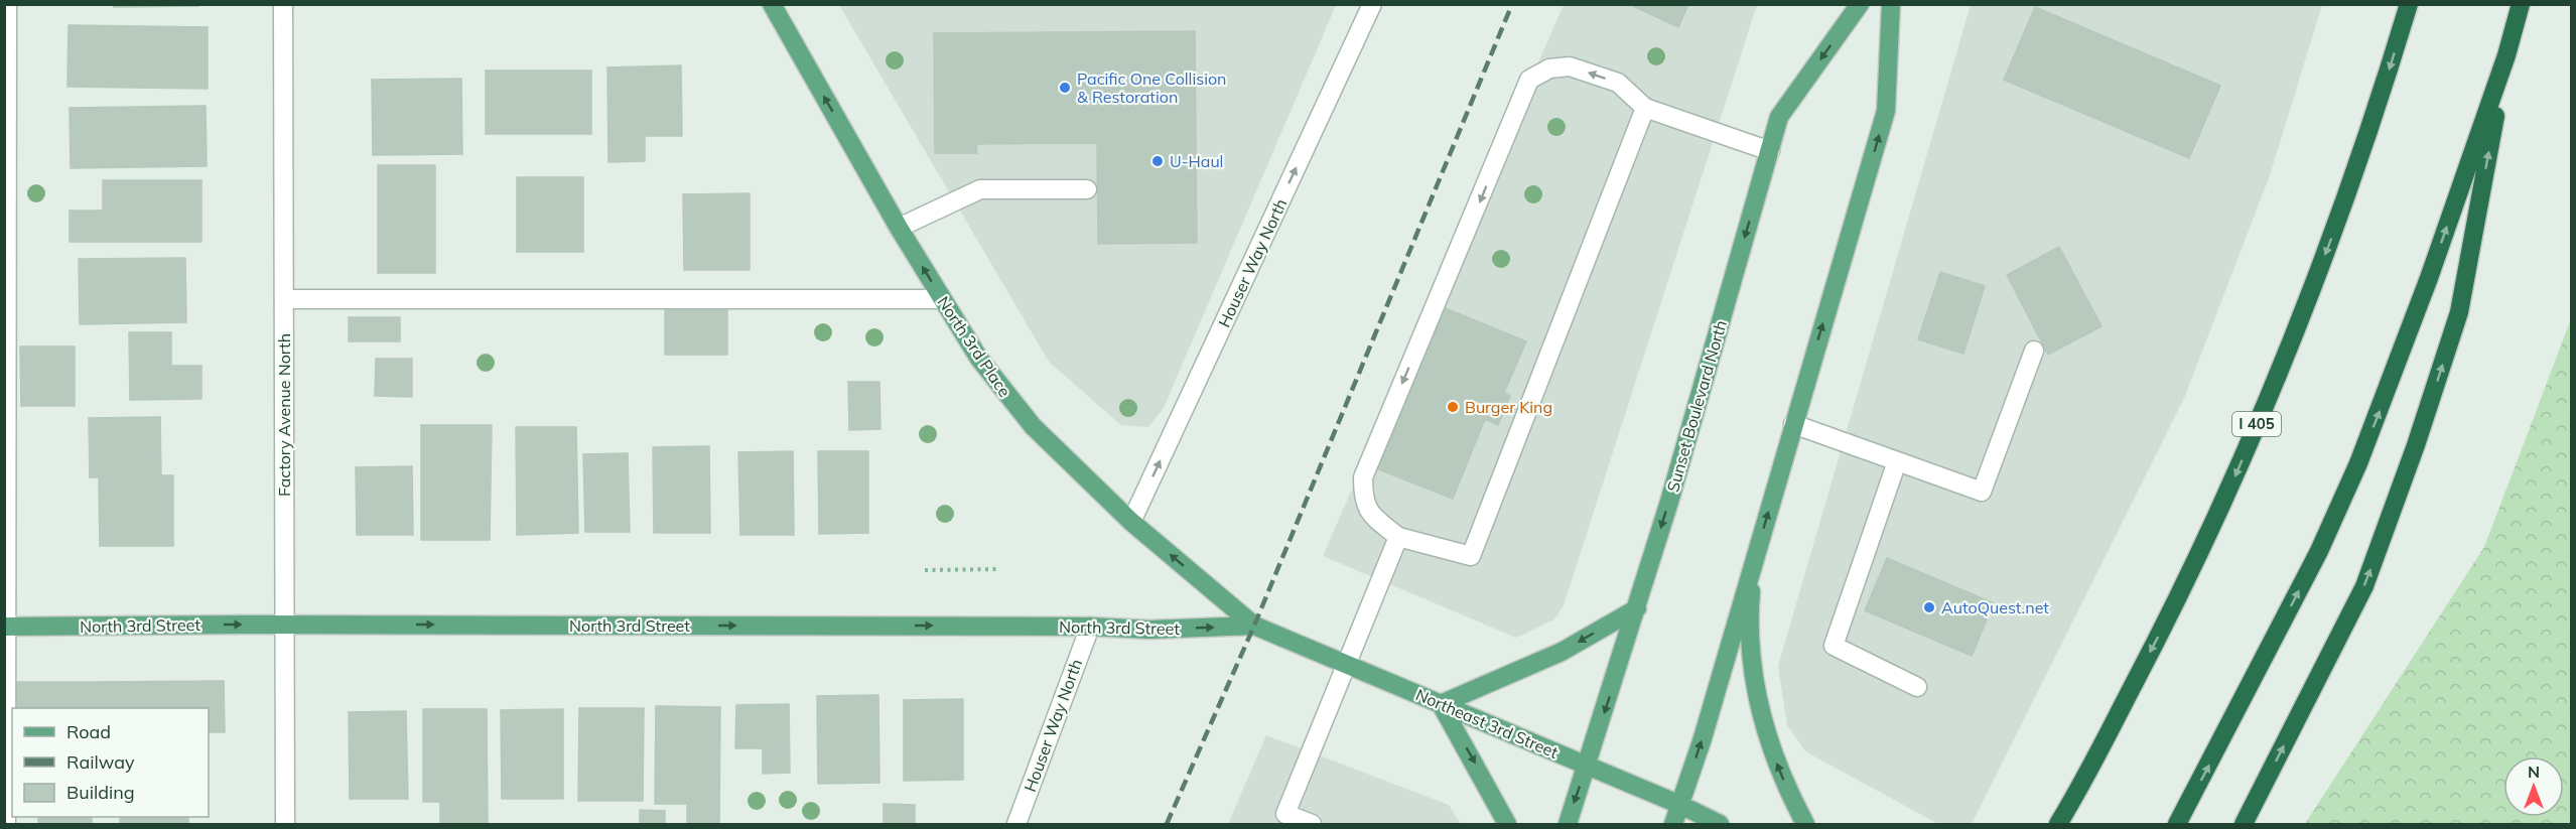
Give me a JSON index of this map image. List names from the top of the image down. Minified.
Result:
{"streets":{"highway":["I 405"],"main road":["North 3rd Place","Sunset Boulevard North","North 3rd Street","Northeast 3rd Street"],"street":["Houser Way North","Factory Avenue North"]},"crossings":[["Houser Way North","North 3rd Place"],["Houser Way North","North 3rd Street"],["North 3rd Place","North 3rd Street"],["North 3rd Place","Northeast 3rd Street"],["Sunset Boulevard North","Northeast 3rd Street"],["Factory Avenue North","North 3rd Street"],["North 3rd Street","Northeast 3rd Street"]],"one_way":["Houser Way North","North 3rd Place","North 3rd Street"],"places":["Pacific One Collision & Restoration","U-Haul","Burger King","AutoQuest.net"],"legend":["Road","Railway","Building"],"north":"top"}
